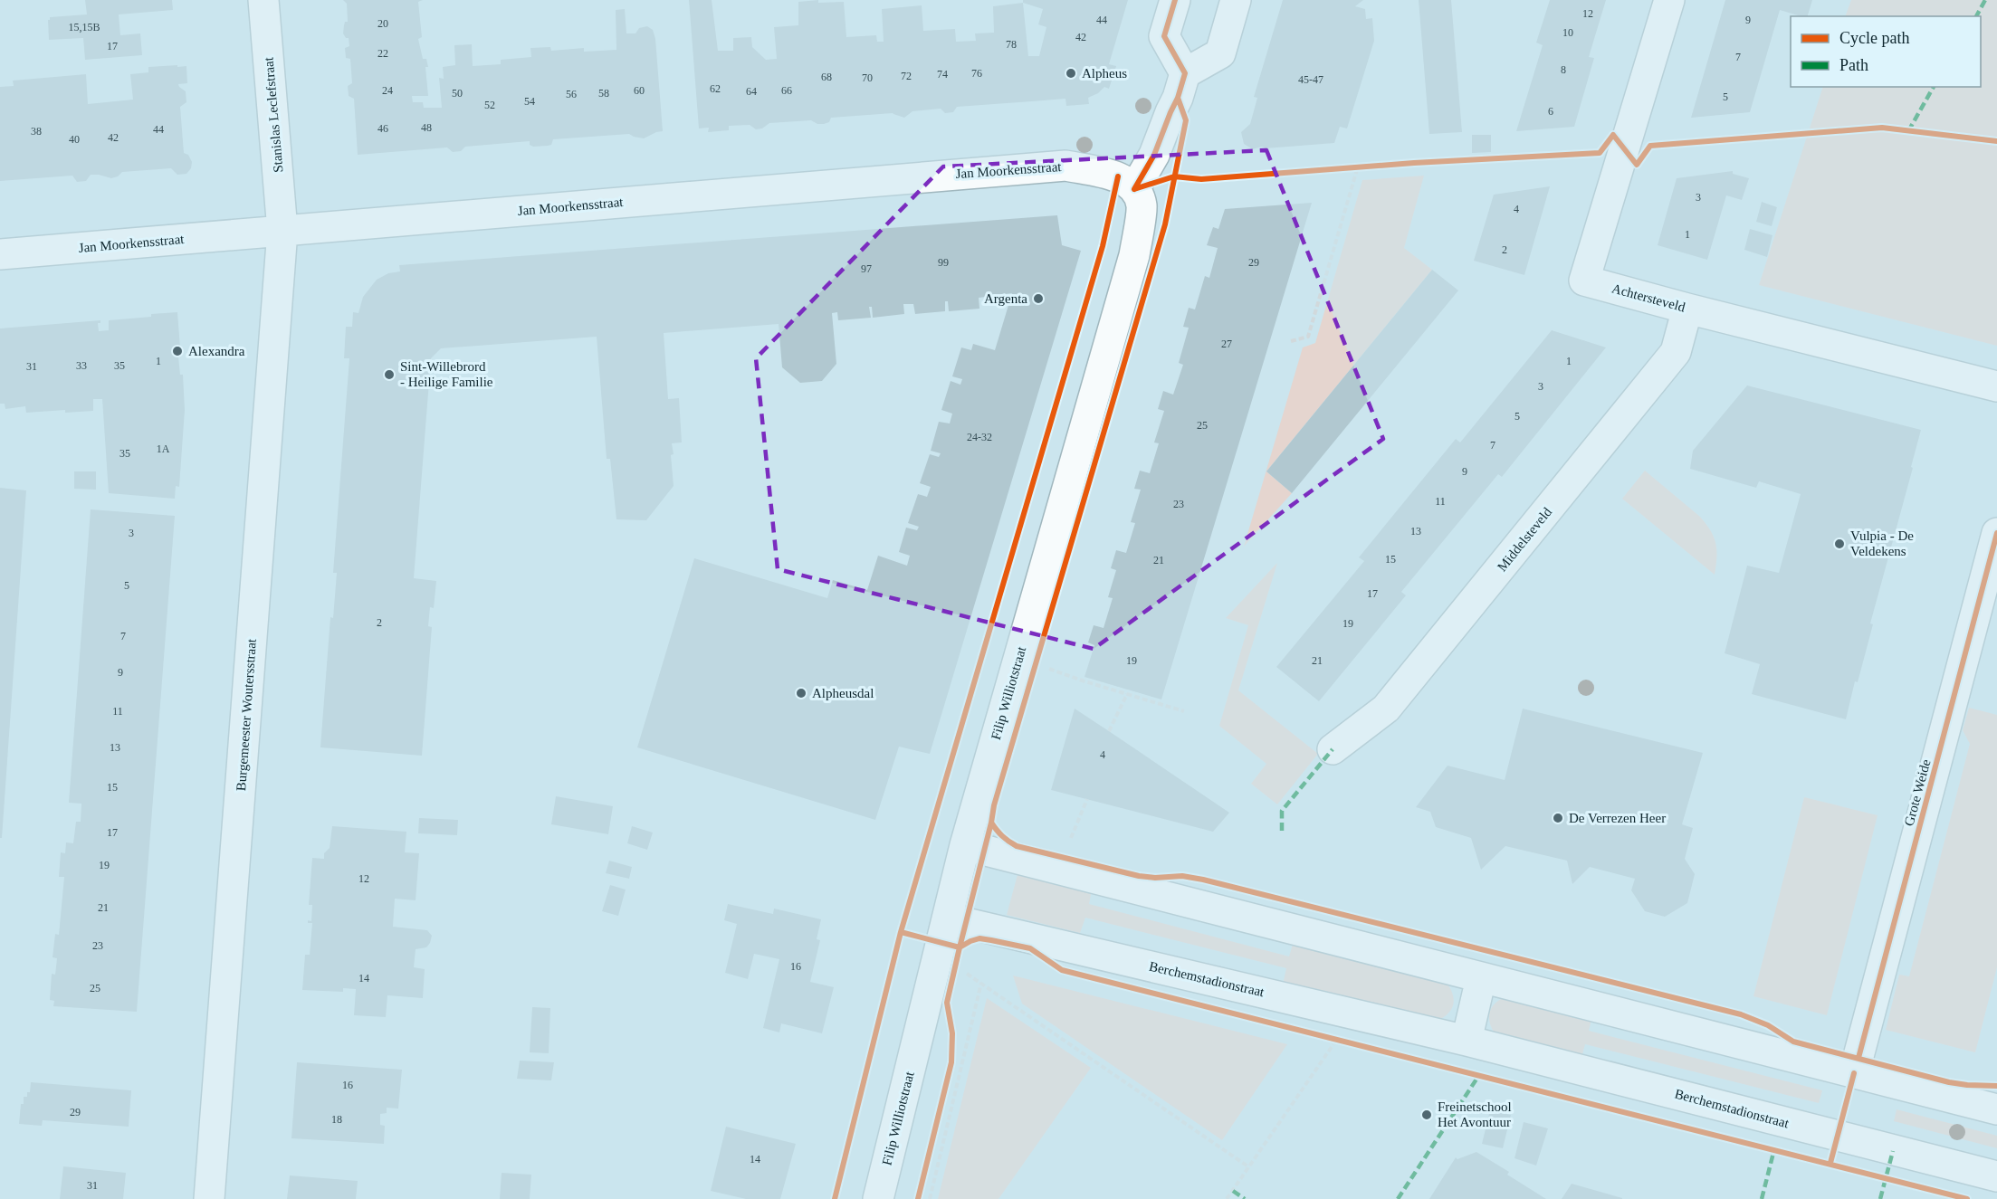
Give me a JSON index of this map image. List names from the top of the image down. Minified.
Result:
{"streets":{"street":["Stanislas Leclefstraat","Jan Moorkensstraat","Achtersteveld","Middelsteveld","Filip Williotstraat","Burgemeester Woutersstraat","Grote Weide","Berchemstadionstraat"]},"crossings":[["Stanislas Leclefstraat","Jan Moorkensstraat"],["Stanislas Leclefstraat","Burgemeester Woutersstraat"],["Jan Moorkensstraat","Filip Williotstraat"],["Jan Moorkensstraat","Burgemeester Woutersstraat"],["Achtersteveld","Middelsteveld"],["Filip Williotstraat","Berchemstadionstraat"]],"places":["Alpheus","Argenta","Alexandra","Sint-Willebrord - Heilige Familie","Vulpia - De Veldekens","Alpheusdal","De Verrezen Heer","Freinetschool Het Avontuur"],"house_numbers":["12","44","9","20","15,15B","10","42","78","17","22","7","8","76","74","72","68","70","45-47","62","24","60","66","64","50","58","56","5","54","52","6","48","46","44","38","42","40","3","4","1","2","99","29","97","27","1","1","33","35","31","3","5","25","24-32","7","1A","35","9","11","23","13","3","15","21","5","17","2","19","7","19","21","9","11","13","4","15","17","19","12","21","23","16","14","25","16","29","18","14","31"],"legend":["Cycle path","Path"]}
